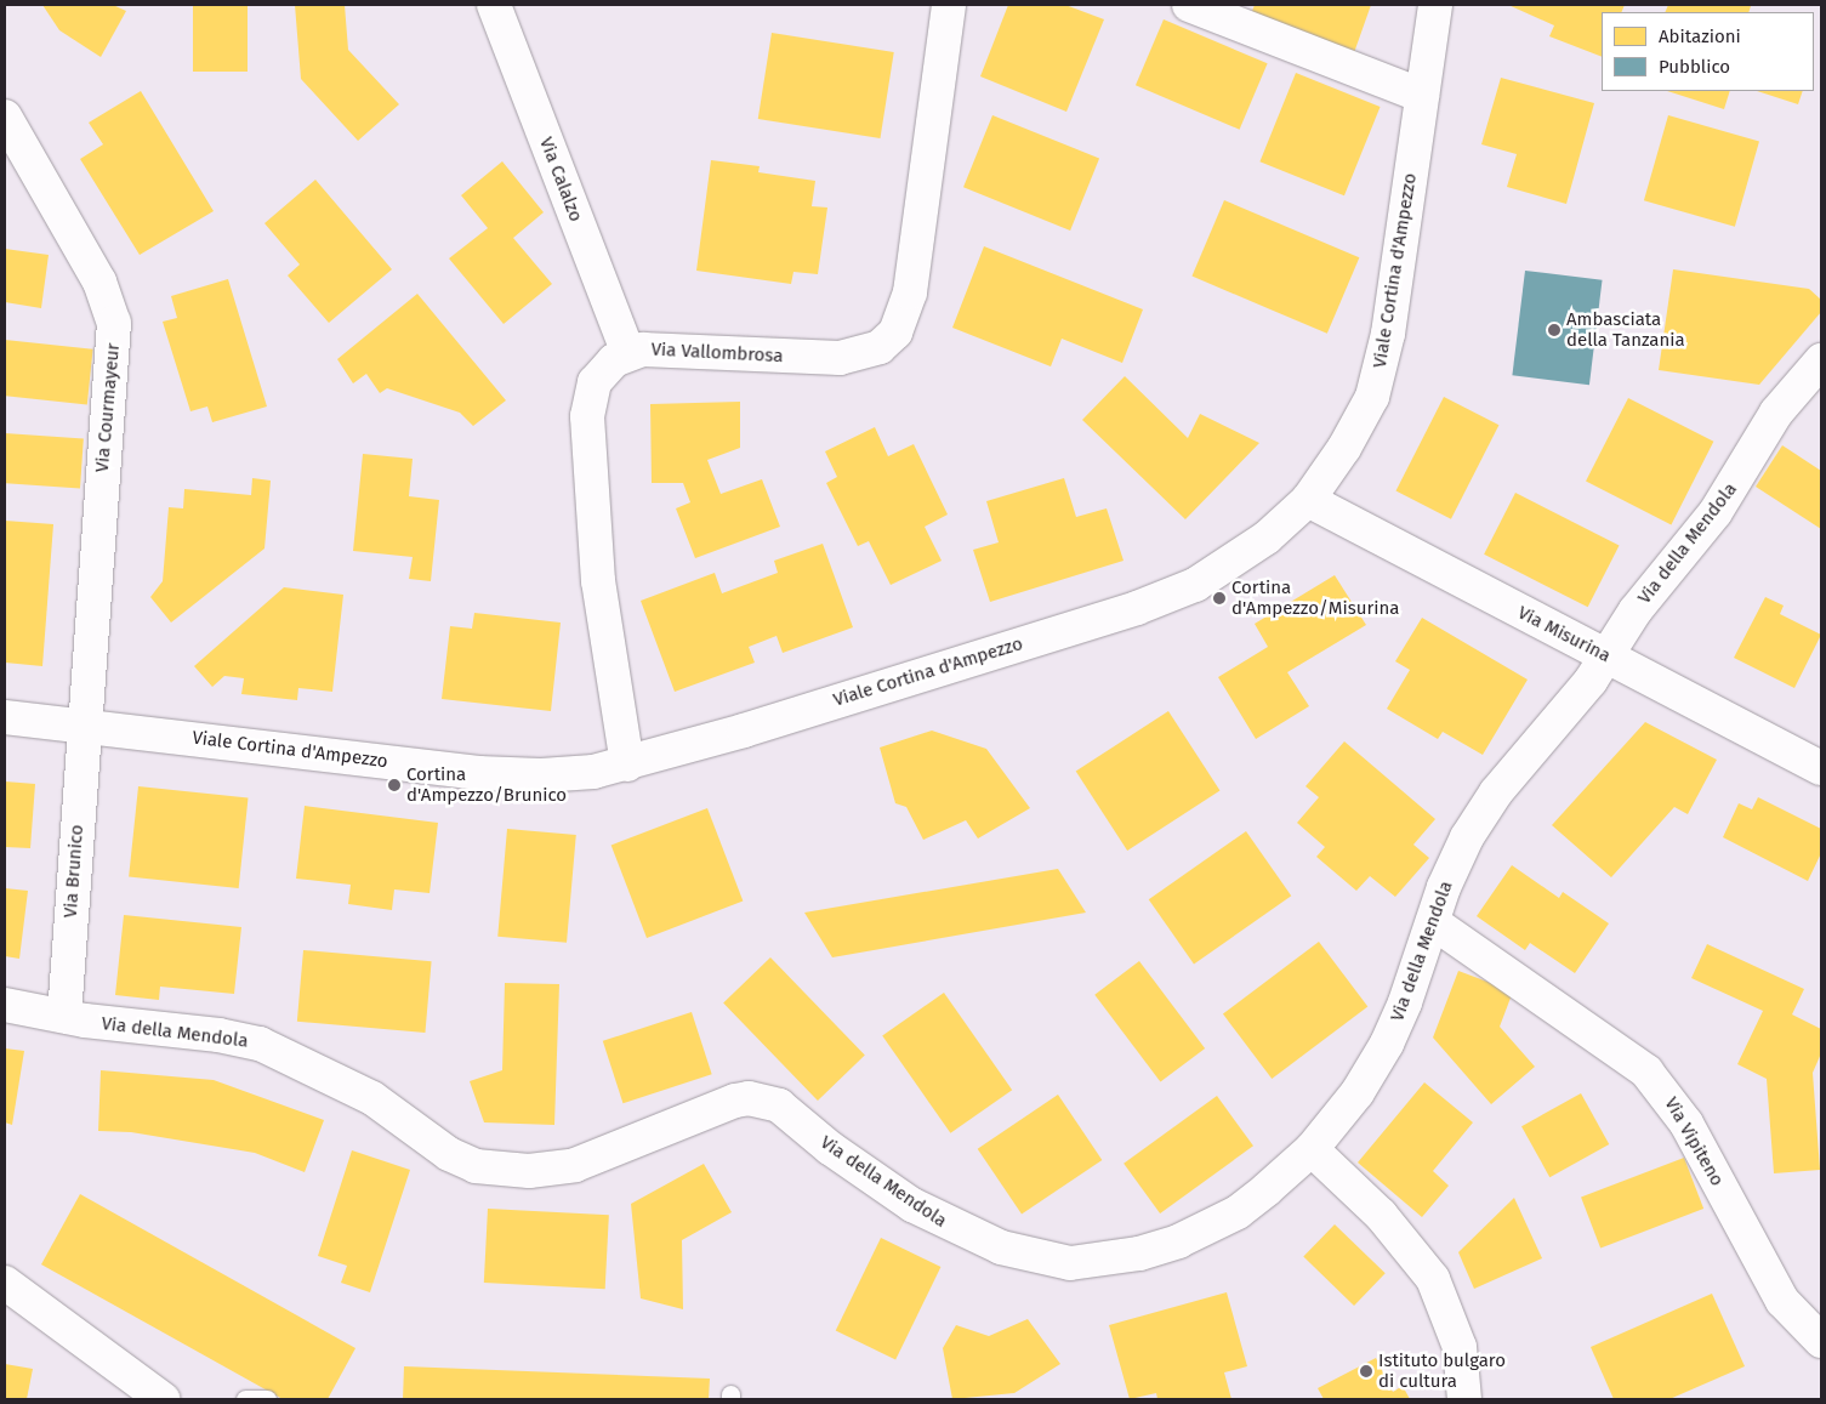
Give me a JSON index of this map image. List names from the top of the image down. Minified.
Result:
{"streets":{"street":["Via Calalzo","Viale Cortina d'Ampezzo","Via Vallombrosa","Via Courmayeur","Via della Mendola","Via Misurina","Via Brunico","Via Vipiteno"]},"crossings":[["Via Calalzo","Via Vallombrosa"],["Viale Cortina d'Ampezzo","Via Vallombrosa"],["Viale Cortina d'Ampezzo","Via Courmayeur"],["Viale Cortina d'Ampezzo","Via Misurina"],["Viale Cortina d'Ampezzo","Via Brunico"],["Via Courmayeur","Via Brunico"],["Via della Mendola","Via Misurina"],["Via della Mendola","Via Brunico"],["Via della Mendola","Via Vipiteno"]],"places":["Ambasciata della Tanzania","Cortina d'Ampezzo/Misurina","Cortina d'Ampezzo/Brunico","Istituto bulgaro di cultura"],"legend":["Abitazioni","Pubblico"]}
